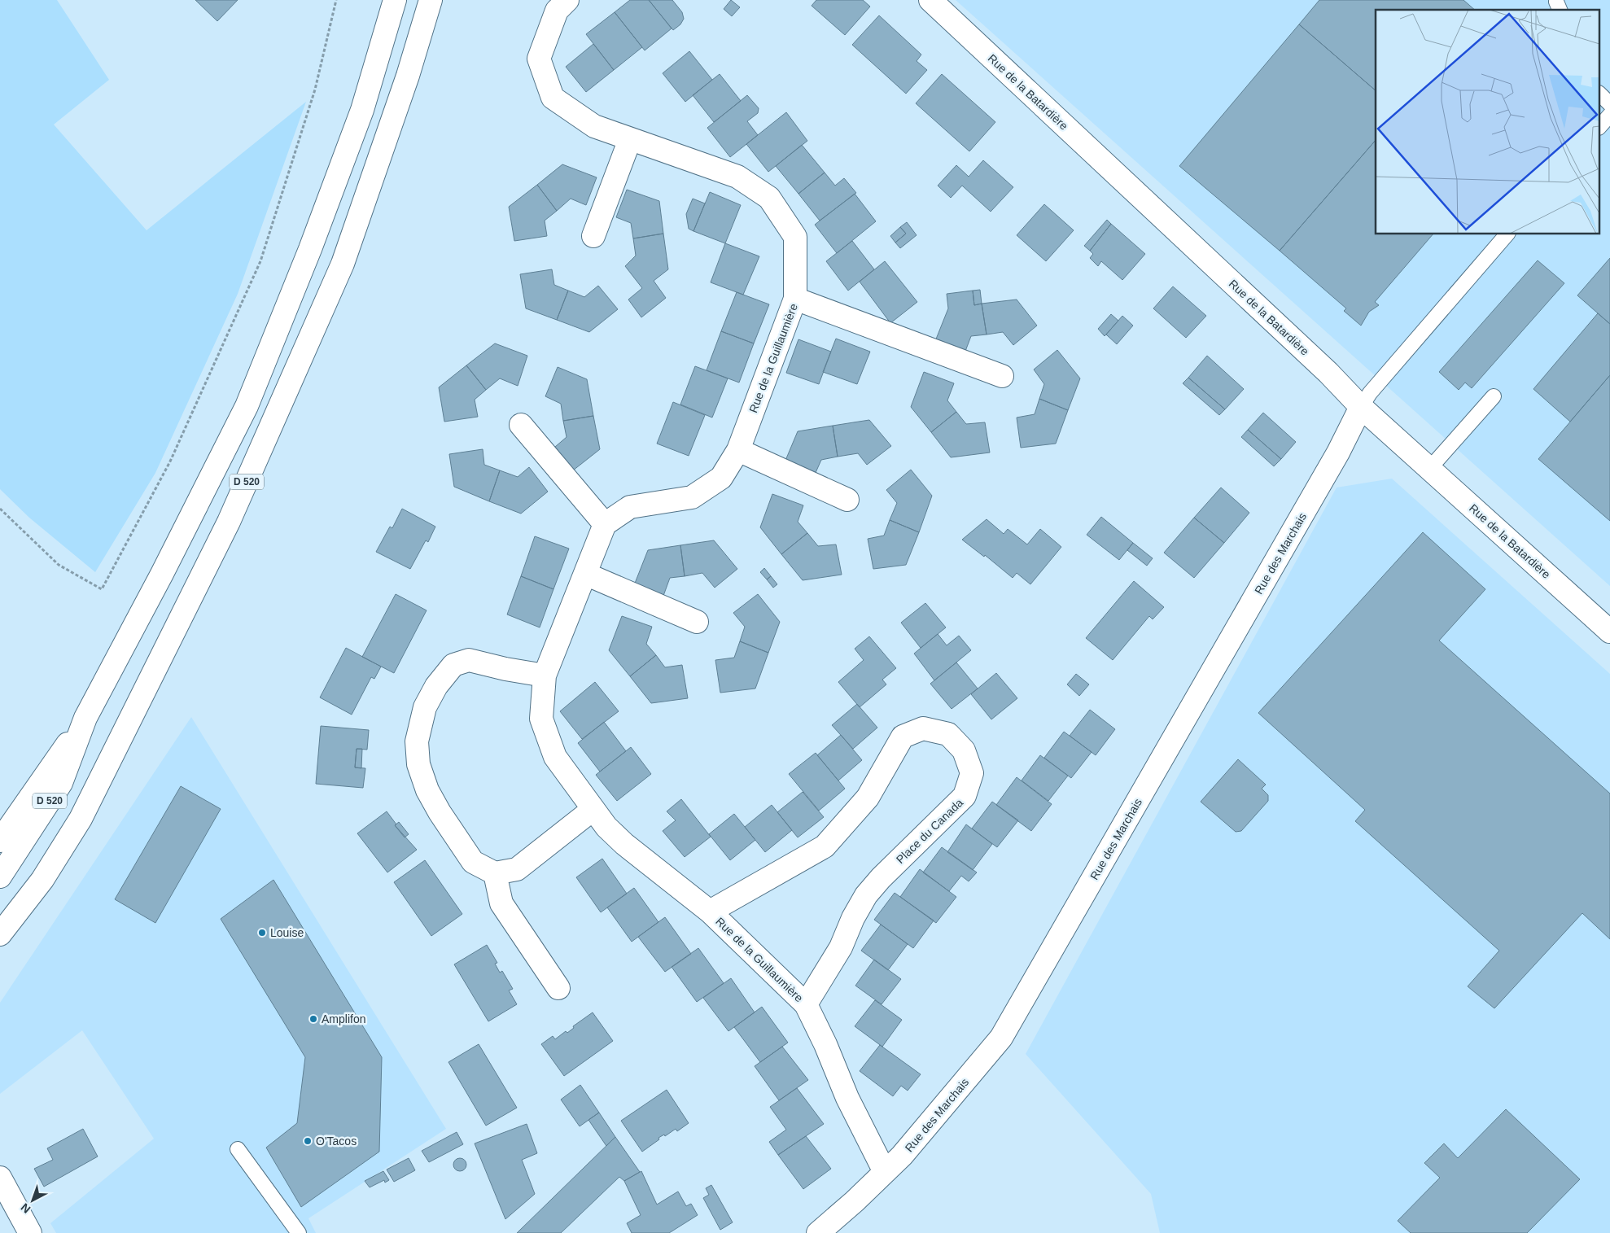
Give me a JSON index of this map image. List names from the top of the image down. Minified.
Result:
{"streets":{"street":["Rue de la Batardière","Rue de la Guillaumière","D 520","Rue des Marchais","Place du Canada"]},"crossings":[["Rue de la Batardière","Rue des Marchais"],["Rue de la Guillaumière","Rue des Marchais"],["Rue de la Guillaumière","Place du Canada"]],"places":["Louise","Amplifon","O'Tacos"],"north":"bottom left"}
